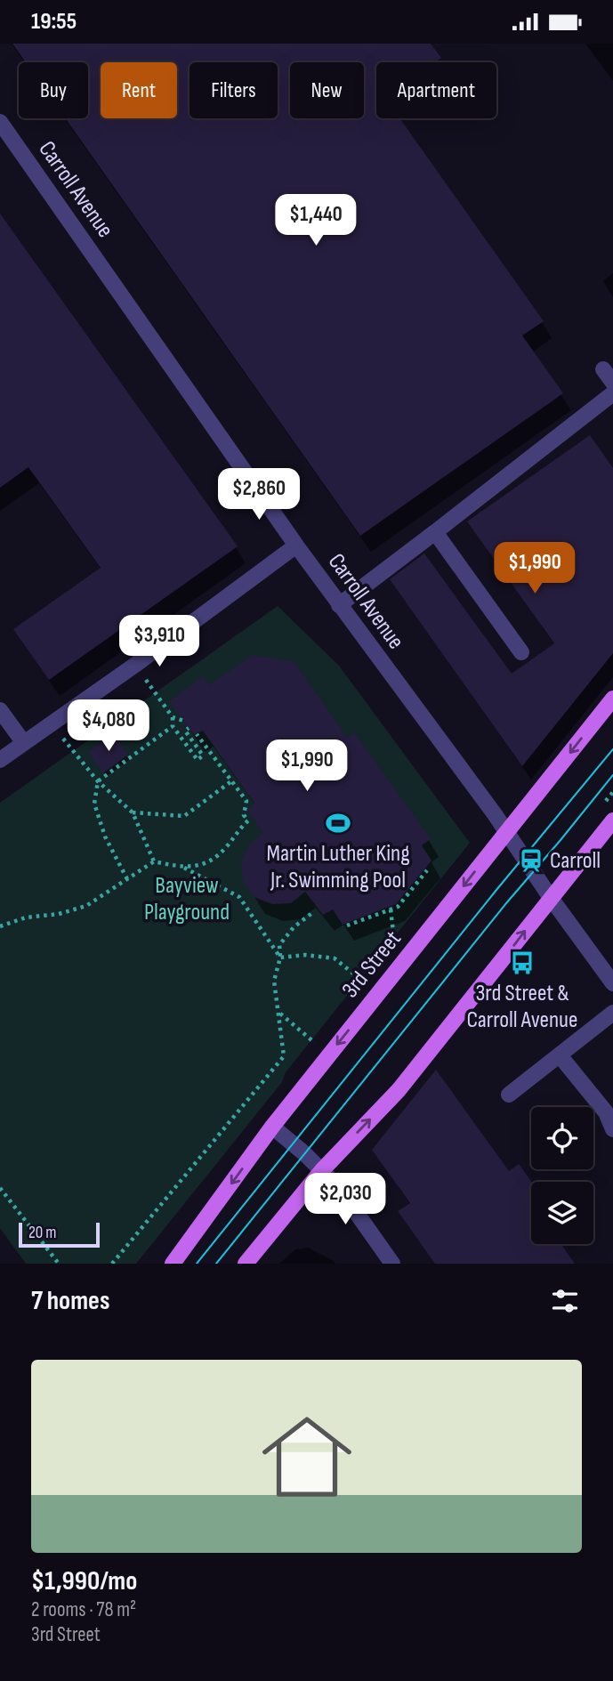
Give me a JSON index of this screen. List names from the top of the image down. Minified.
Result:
{"streets":{"main road":["3rd Street"],"street":["Carroll Avenue"]},"crossings":[["Carroll Avenue","3rd Street"]],"parks":["Bayview Playground"],"places":{"sports":["Martin Luther King Jr. Swimming Pool"],"station":["Carroll"],"bus stop":["3rd Street & Carroll Avenue"]},"scale_bar":"20 m","page":{"status":"19:55","chip":["Buy","Rent","Filters","New","Apartment"],"price":["$1,440","$2,860","$1,990","$3,910","$4,080","$1,990","$2,030"],"scale":"20 m","heading":"7 homes","list":[{"name":"$1,990/mo","note":"2 rooms · 78 m² · 3rd Street"}]}}
